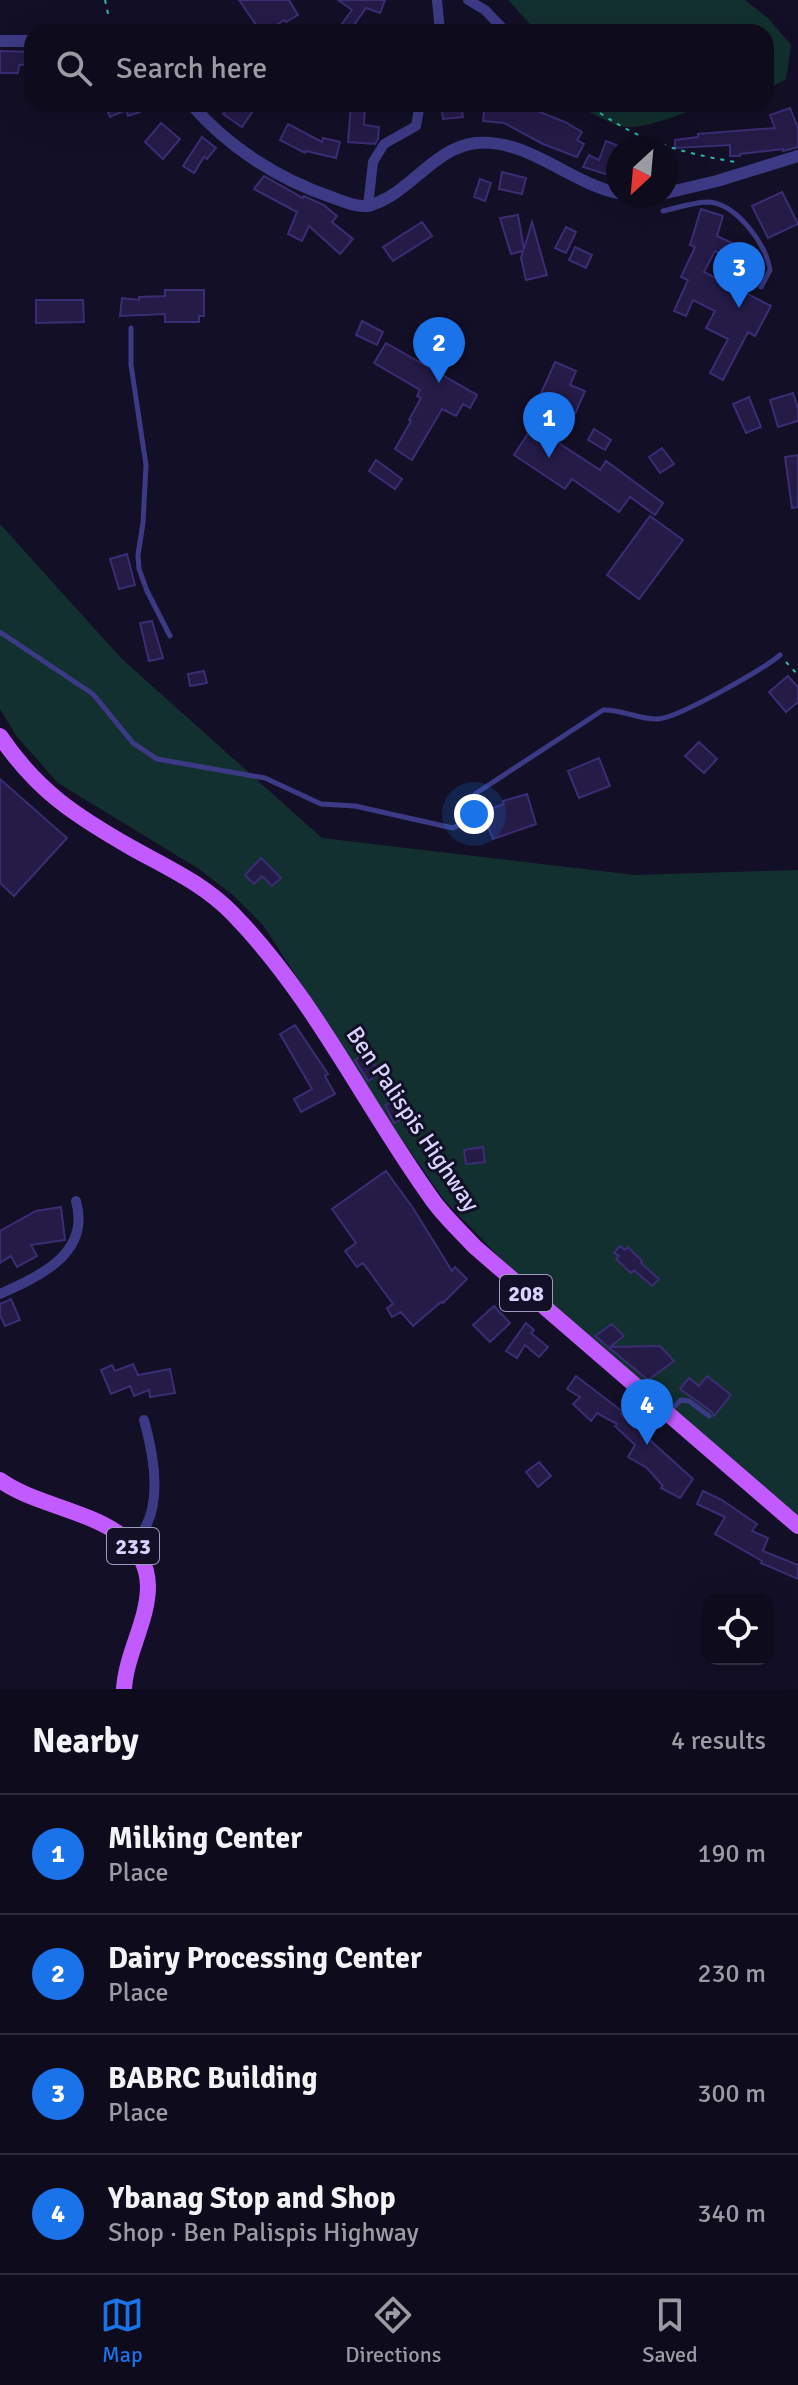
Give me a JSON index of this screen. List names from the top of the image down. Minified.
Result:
{"streets":{"main road":["Ben Palispis Highway","208","233"]},"north":"bottom left","page":{"search":"Search here","pins":["3","2","1","4"],"heading":["Nearby","4 results"],"list":[{"mark":"1","name":"Milking Center","note":"Place","value":"190 m"},{"mark":"2","name":"Dairy Processing Center","note":"Place","value":"230 m"},{"mark":"3","name":"BABRC Building","note":"Place","value":"300 m"},{"mark":"4","name":"Ybanag Stop and Shop","note":"Shop · Ben Palispis Highway","value":"340 m"}],"nav":["Map","Directions","Saved"]}}
